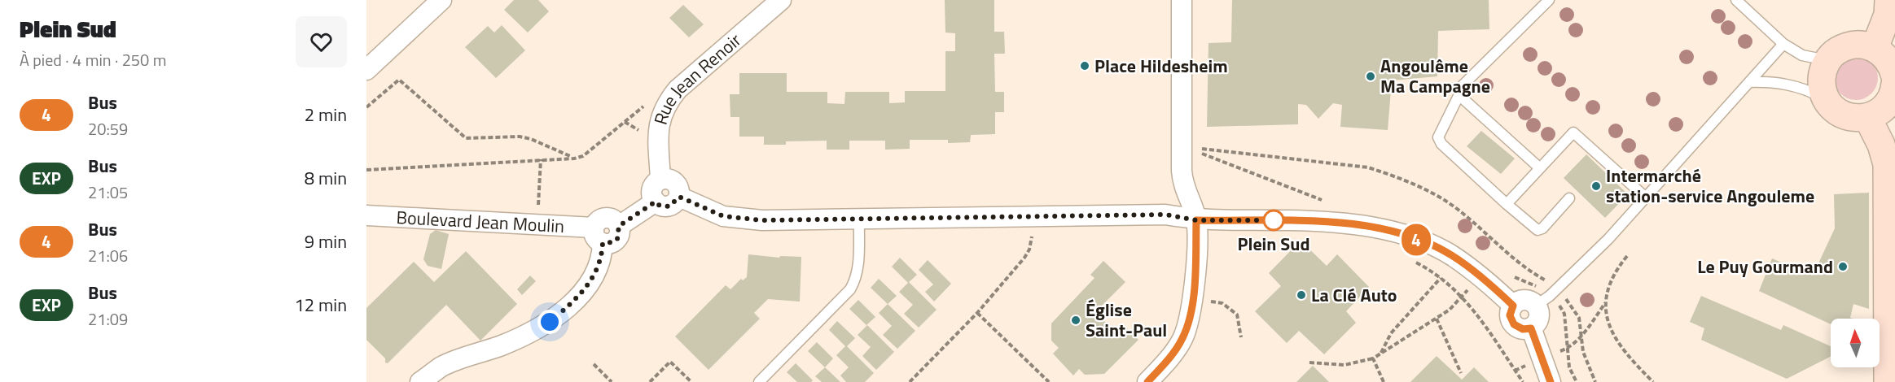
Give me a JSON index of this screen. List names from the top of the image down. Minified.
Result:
{"streets":{"street":["Rue Jean Renoir","Boulevard Jean Moulin"]},"places":["Place Hildesheim","Angoulême Ma Campagne","Intermarché station-service Angouleme","Plein Sud","Le Puy Gourmand","La Clé Auto","Église Saint-Paul"],"lines":["bus line 4"],"north":"top","page":{"heading":["Plein Sud","À pied · 4 min · 250 m"],"on_map":"4","list":[{"mark":"4","name":"Bus","note":"20:59","value":"2 min"},{"mark":"EXP","name":"Bus","note":"21:05","value":"8 min"},{"mark":"4","name":"Bus","note":"21:06","value":"9 min"},{"mark":"EXP","name":"Bus","note":"21:09","value":"12 min"}]}}
